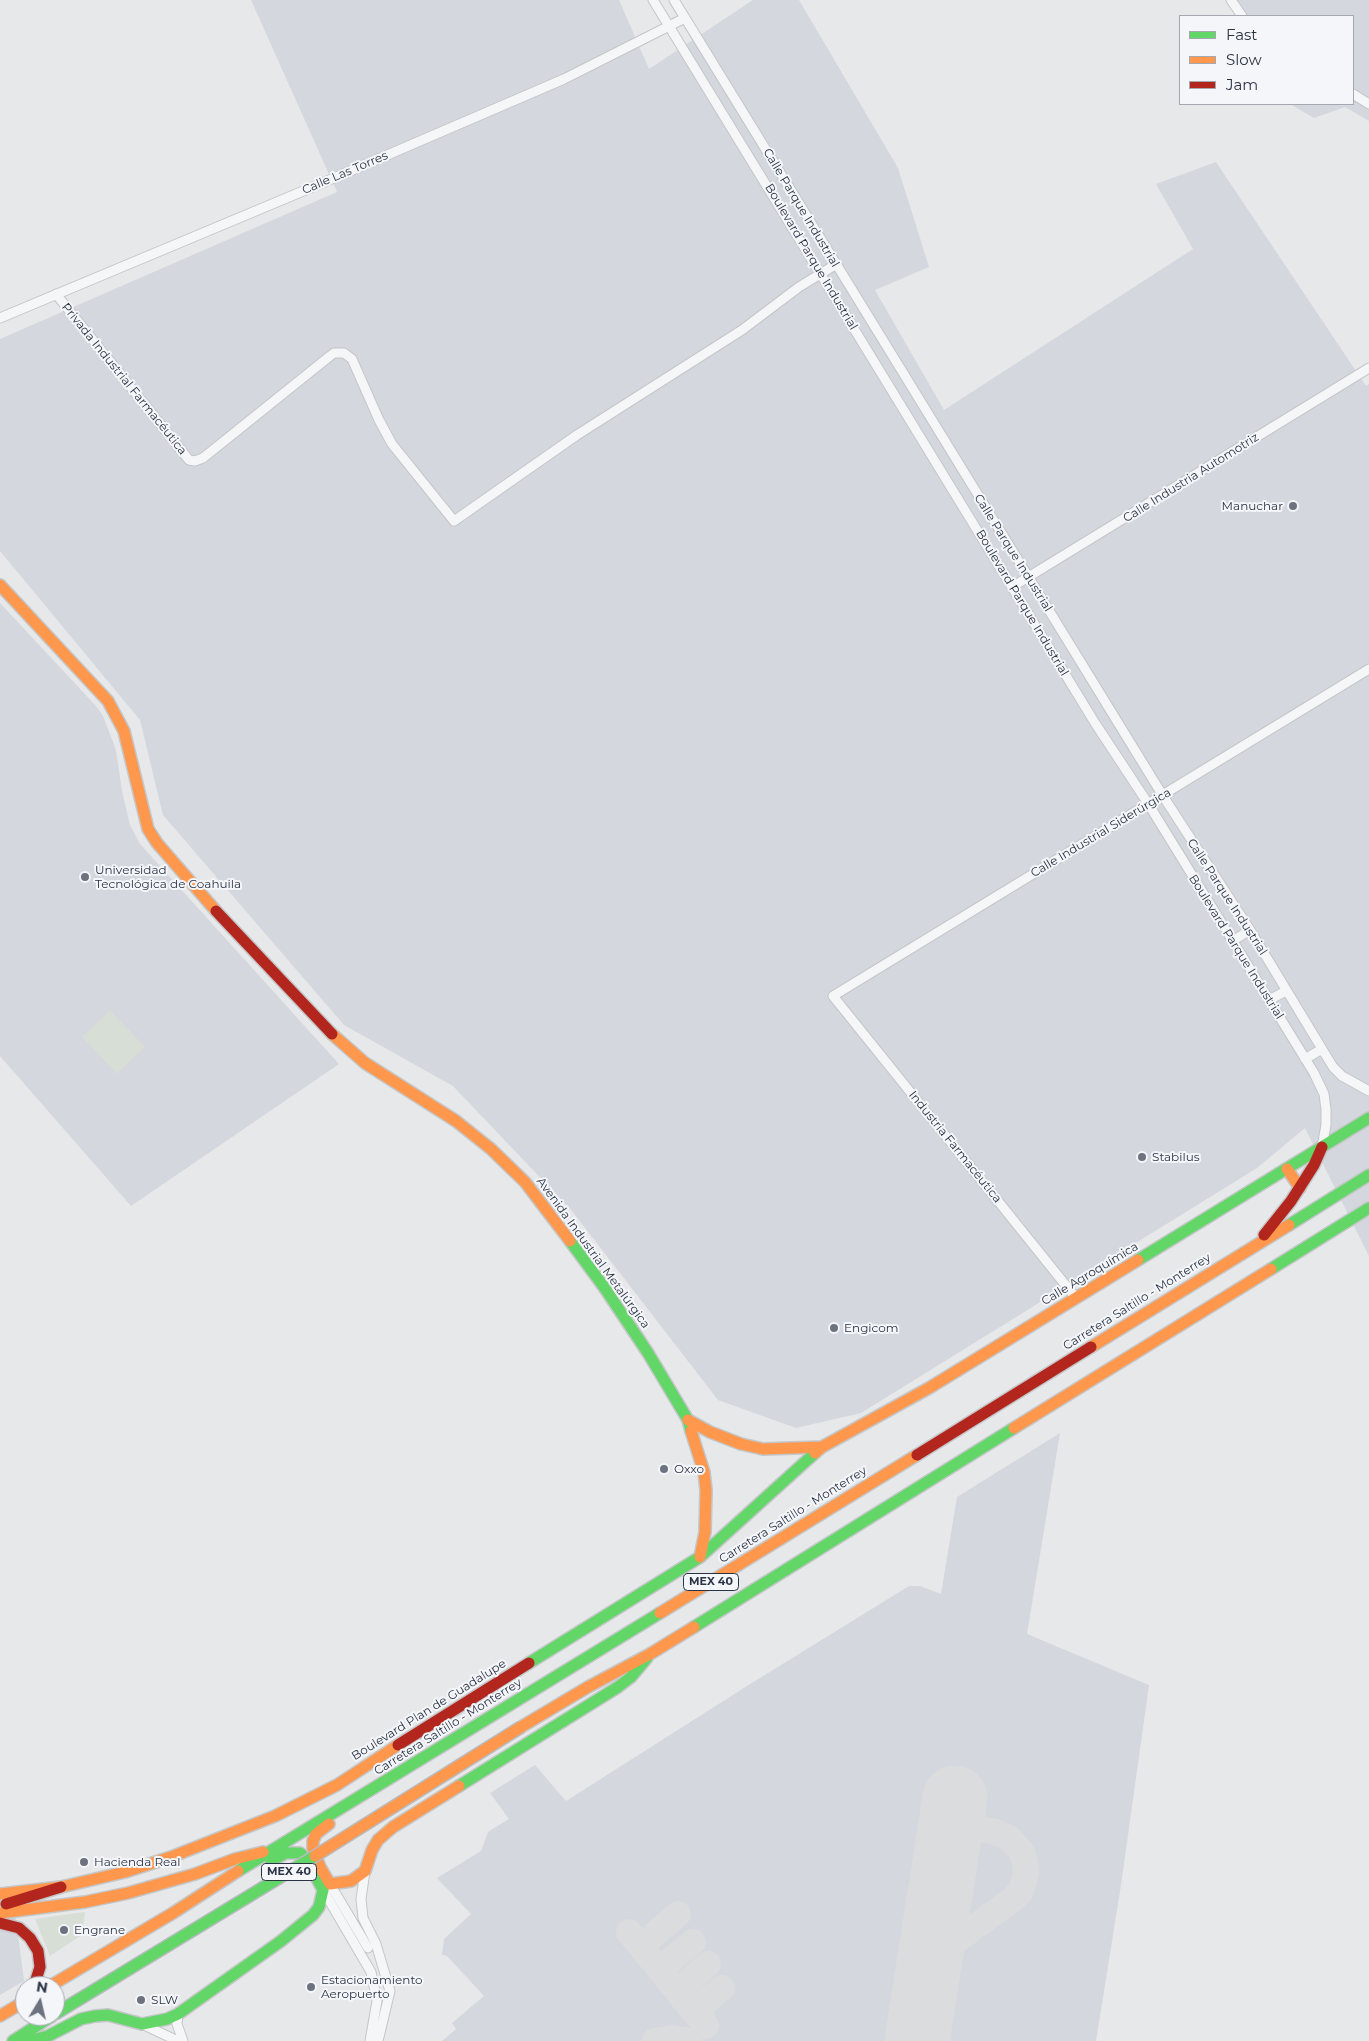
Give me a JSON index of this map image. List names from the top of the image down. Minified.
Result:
{"streets":{"main road":["Avenida Industrial Metalúrgica","Calle Agroquímica","Carretera Saltillo - Monterrey","MEX 40","Boulevard Plan de Guadalupe"],"street":["Calle Las Torres","Calle Parque Industrial","Boulevard Parque Industrial","Privada Industrial Farmacéutica","Calle Industria Automotriz","Calle Industrial Siderúrgica","Industria Farmacéutica"]},"crossings":[["Calle Las Torres","Calle Parque Industrial"],["Calle Las Torres","Boulevard Parque Industrial"],["Calle Las Torres","Privada Industrial Farmacéutica"],["Calle Parque Industrial","Calle Industria Automotriz"],["Calle Parque Industrial","Calle Industrial Siderúrgica"],["Boulevard Parque Industrial","Privada Industrial Farmacéutica"],["Boulevard Parque Industrial","Calle Industria Automotriz"],["Boulevard Parque Industrial","Calle Industrial Siderúrgica"],["Boulevard Parque Industrial","Calle Agroquímica"],["Calle Industrial Siderúrgica","Industria Farmacéutica"],["Industria Farmacéutica","Calle Agroquímica"],["Avenida Industrial Metalúrgica","Boulevard Plan de Guadalupe"],["Calle Agroquímica","Boulevard Plan de Guadalupe"]],"places":["Manuchar","Universidad Tecnológica de Coahuila","Stabilus","Engicom","Oxxo","Hacienda Real","Engrane","Estacionamiento Aeropuerto","SLW"],"legend":["Fast","Slow","Jam"],"north":"top"}
